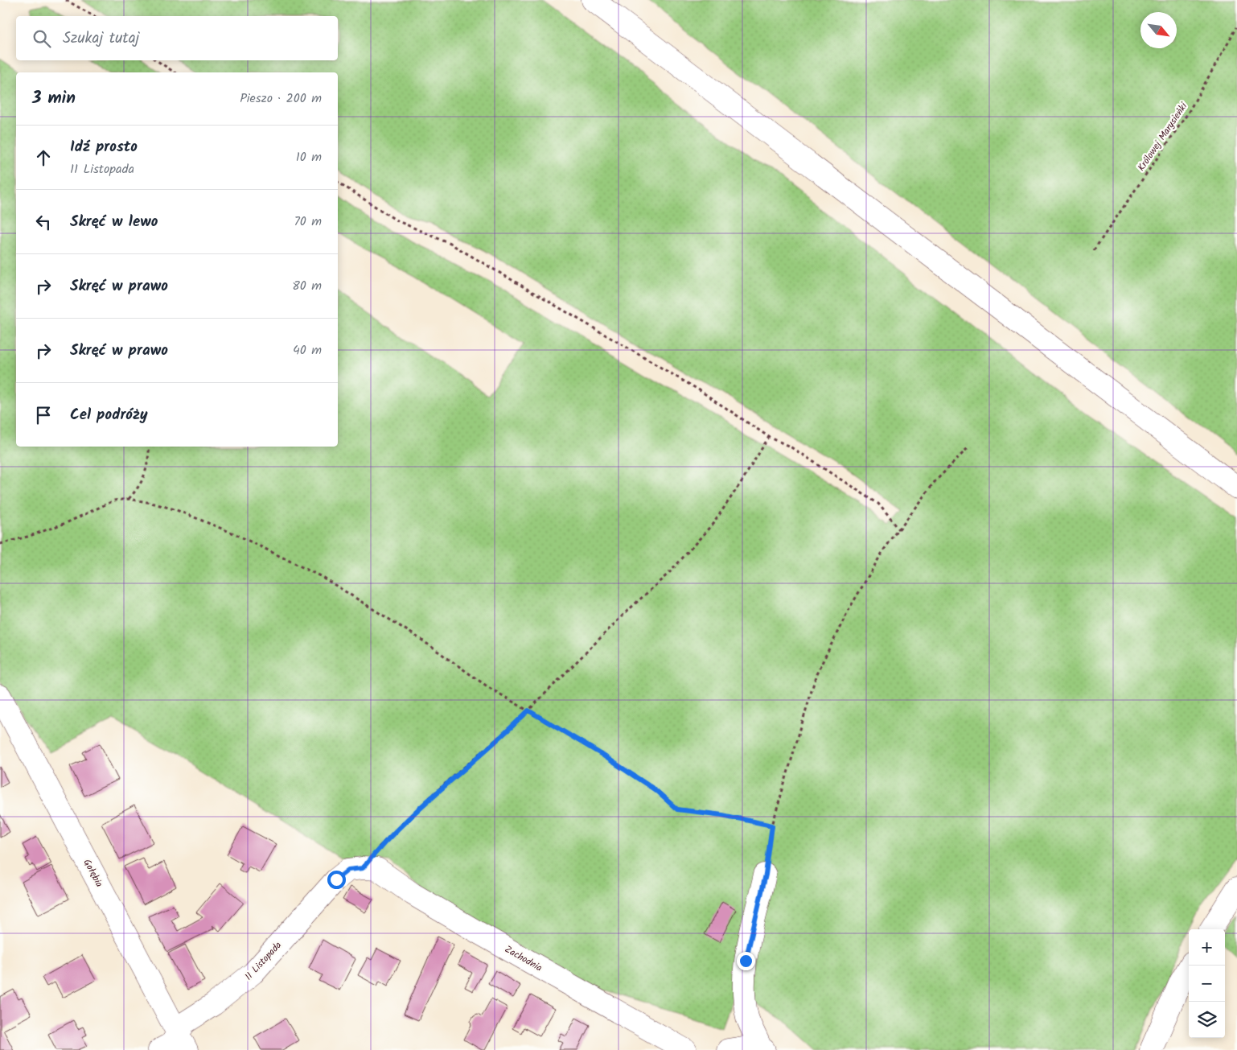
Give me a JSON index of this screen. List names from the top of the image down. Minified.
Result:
{"streets":{"street":["Gołębia","Zachodnia","11 Listopada"],"path":["Królowej Marysieńki"]},"crossings":[["Gołębia","11 Listopada"],["Zachodnia","11 Listopada"]],"north":"bottom right","page":{"search":"Szukaj tutaj","heading":["3 min","Pieszo · 200 m"],"list":[["Idź prosto","11 Listopada","10 m"],["Skręć w lewo","70 m"],["Skręć w prawo","80 m"],["Skręć w prawo","40 m"],"Cel podróży"],"map_buttons":["+","−"]}}
